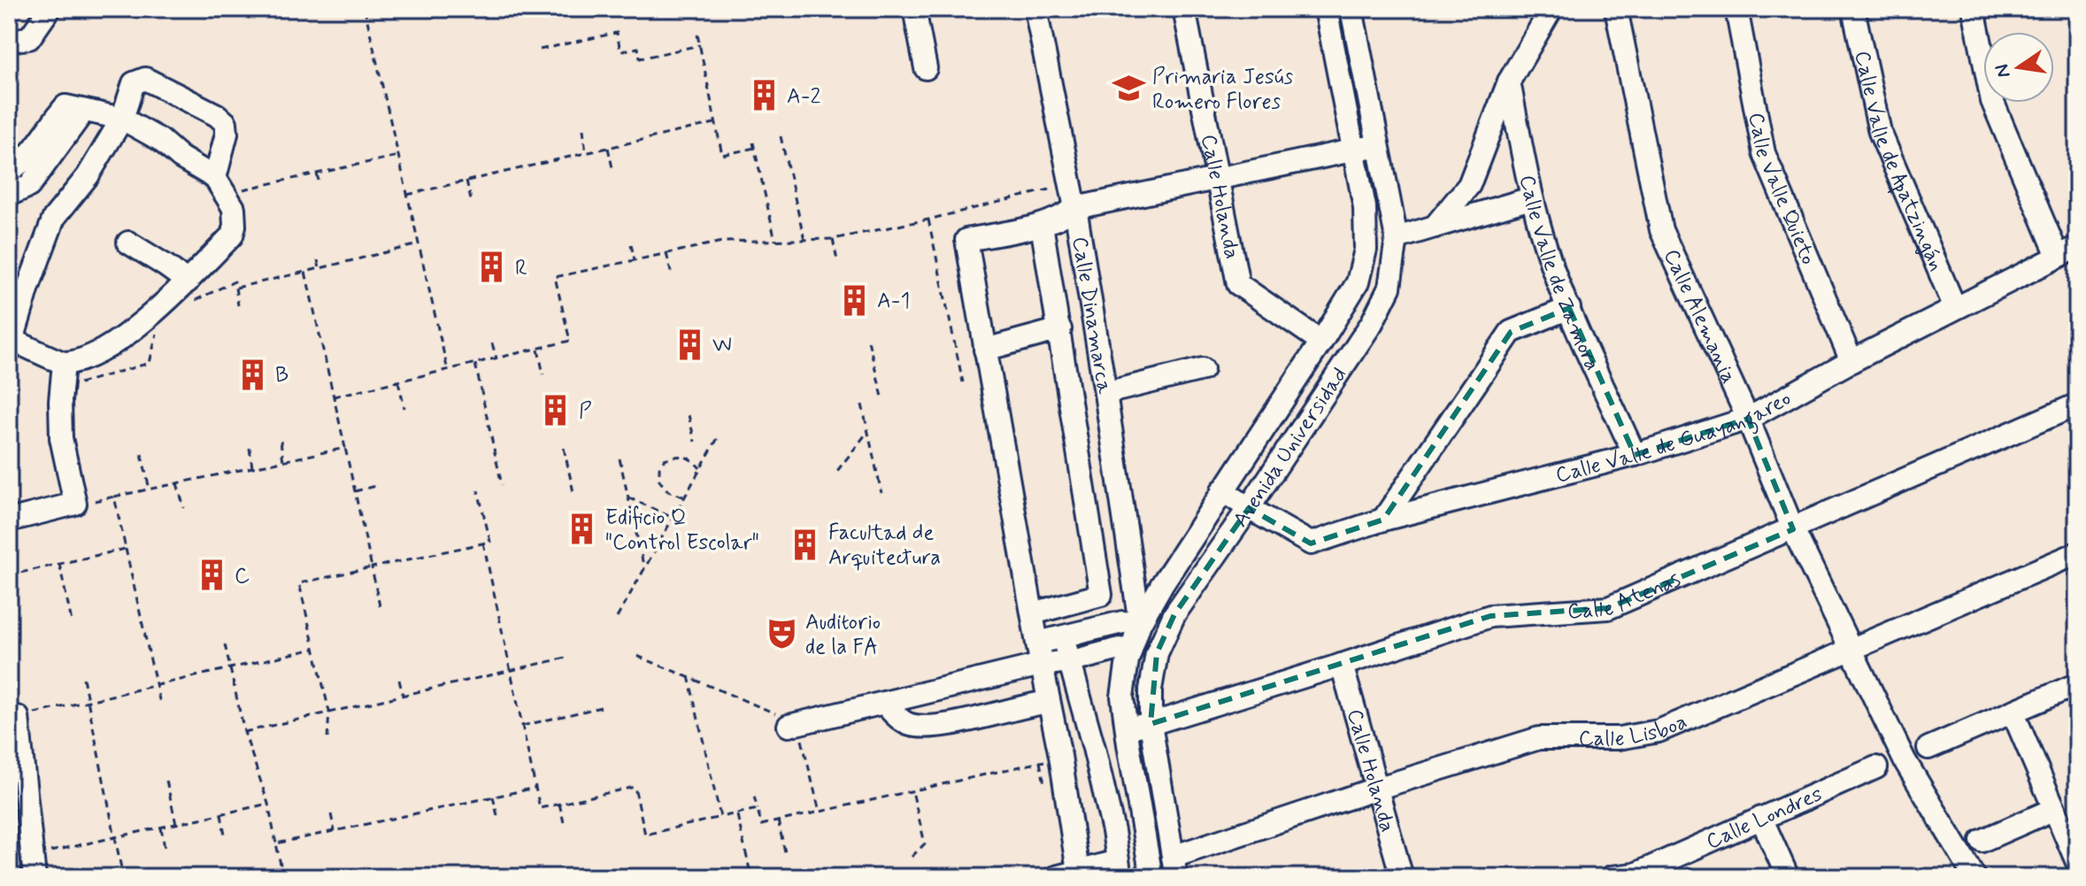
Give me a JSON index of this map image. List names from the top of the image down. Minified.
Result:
{"streets":{"street":["Calle Valle de Apatzingán","Calle Valle Quieto","Calle Holanda","Calle Valle de Zamora","Calle Dinamarca","Calle Alemania","Calle Valle de Guayangareo","Avenida Universidad","Calle Atenas","Calle Lisboa","Calle Londres"]},"crossings":[["Calle Valle de Apatzingán","Calle Valle de Guayangareo"],["Calle Valle Quieto","Calle Valle de Guayangareo"],["Calle Holanda","Avenida Universidad"],["Calle Holanda","Calle Atenas"],["Calle Holanda","Calle Lisboa"],["Calle Valle de Zamora","Calle Valle de Guayangareo"],["Calle Dinamarca","Avenida Universidad"],["Calle Alemania","Calle Valle de Guayangareo"],["Calle Alemania","Calle Atenas"],["Calle Alemania","Calle Lisboa"],["Calle Valle de Guayangareo","Avenida Universidad"],["Avenida Universidad","Calle Atenas"],["Avenida Universidad","Calle Lisboa"]],"places":{"school or university":["Primaria Jesús Romero Flores"],"building":["A-2","R","A-1","W","B","P","Edificio Q \"Control Escolar\"","Facultad de Arquitectura","C"],"theatre":["Auditorio de la FA"]},"north":"left"}
